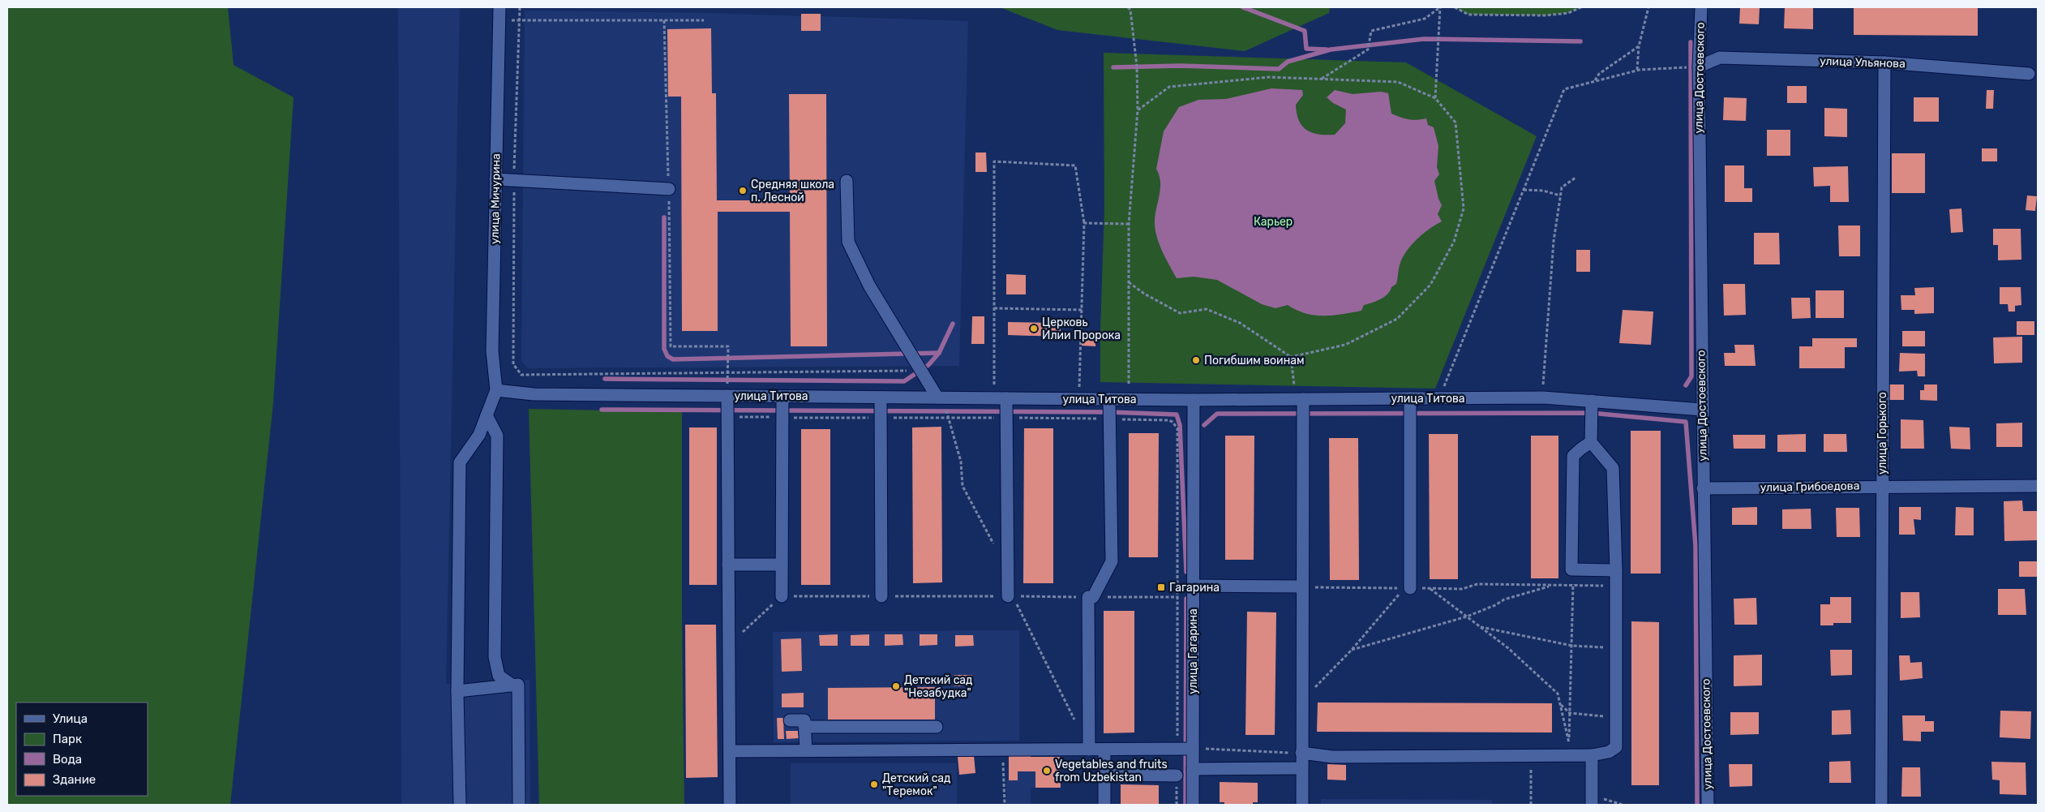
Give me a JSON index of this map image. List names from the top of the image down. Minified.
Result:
{"streets":{"street":["улица Ульянова","улица Достоевского","улица Мичурина","улица Титова","улица Горького","улица Грибоедова","улица Гагарина"]},"crossings":[["улица Ульянова","улица Достоевского"],["улица Ульянова","улица Горького"],["улица Достоевского","улица Титова"],["улица Достоевского","улица Грибоедова"],["улица Мичурина","улица Титова"],["улица Титова","улица Гагарина"],["улица Горького","улица Грибоедова"]],"parks":["Карьер"],"places":{"other":["Средняя школа п. Лесной","Церковь Илии Пророка","Погибшим воинам","Детский сад \"Незабудка\"","Vegetables and fruits from Uzbekistan","Детский сад \"Теремок\""],"transit":["Гагарина"]},"legend":["Улица","Парк","Вода","Здание"]}
